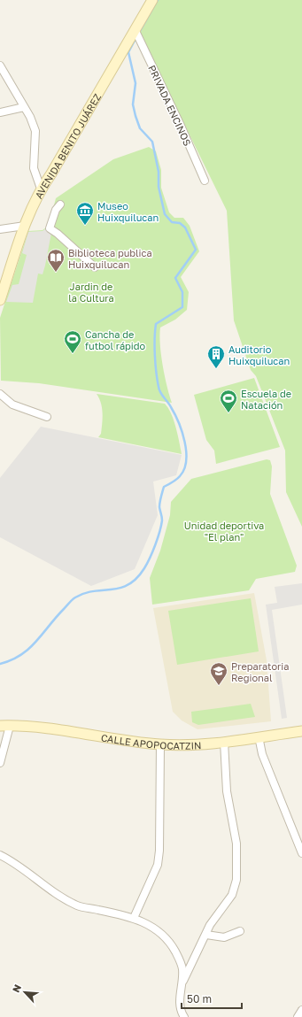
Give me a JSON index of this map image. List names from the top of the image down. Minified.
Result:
{"streets":{"main road":["AVENIDA BENITO JUÁREZ","CALLE APOPOCATZIN"],"street":["PRIVADA ENCINOS"]},"crossings":[["PRIVADA ENCINOS","AVENIDA BENITO JUÁREZ"]],"parks":["Jardin de la Cultura","Unidad deportiva \"El plan\""],"places":{"museum":["Museo Huixquilucan"],"library":["Biblioteca publica Huixquilucan"],"sports":["Cancha de futbol rápido","Escuela de Natación"],"building":["Auditorio Huixquilucan"],"school or university":["Preparatoria Regional"]},"scale_bar":"50 m","north":"top left"}
